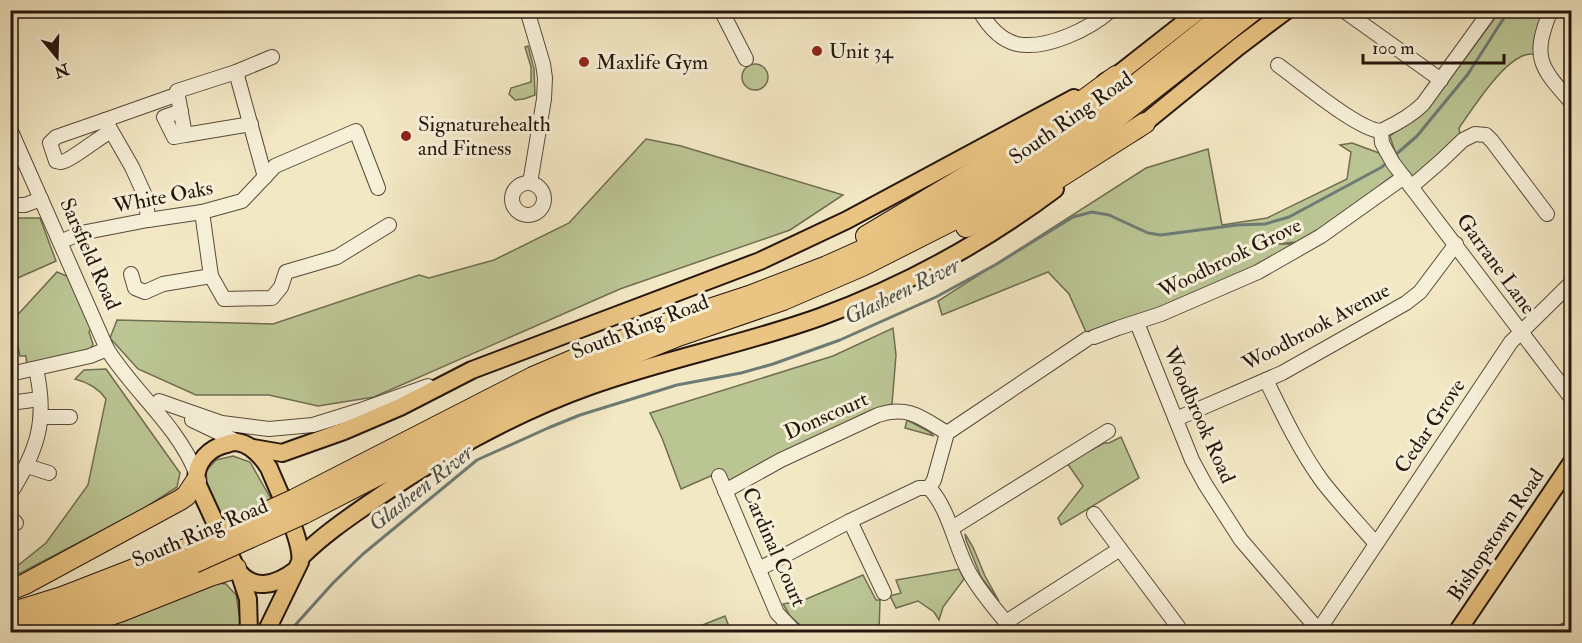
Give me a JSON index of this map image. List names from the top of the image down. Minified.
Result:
{"streets":{"highway":["South Ring Road"],"main road":["Bishopstown Road"],"street":["White Oaks","Sarsfield Road","Woodbrook Grove","Garrane Lane","Woodbrook Avenue","Woodbrook Road","Donscourt","Cedar Grove","Cardinal Court"]},"crossings":[["White Oaks","Sarsfield Road"],["Woodbrook Grove","Garrane Lane"],["Woodbrook Grove","Woodbrook Road"],["Woodbrook Grove","Donscourt"],["Garrane Lane","Woodbrook Avenue"],["Garrane Lane","Cedar Grove"],["Woodbrook Avenue","Woodbrook Road"],["Woodbrook Road","Cedar Grove"],["Donscourt","Cardinal Court"]],"water":["Glasheen River"],"places":["Unit 34","Maxlife Gym","Signaturehealth and Fitness"],"scale_bar":"100 m","north":"bottom"}
